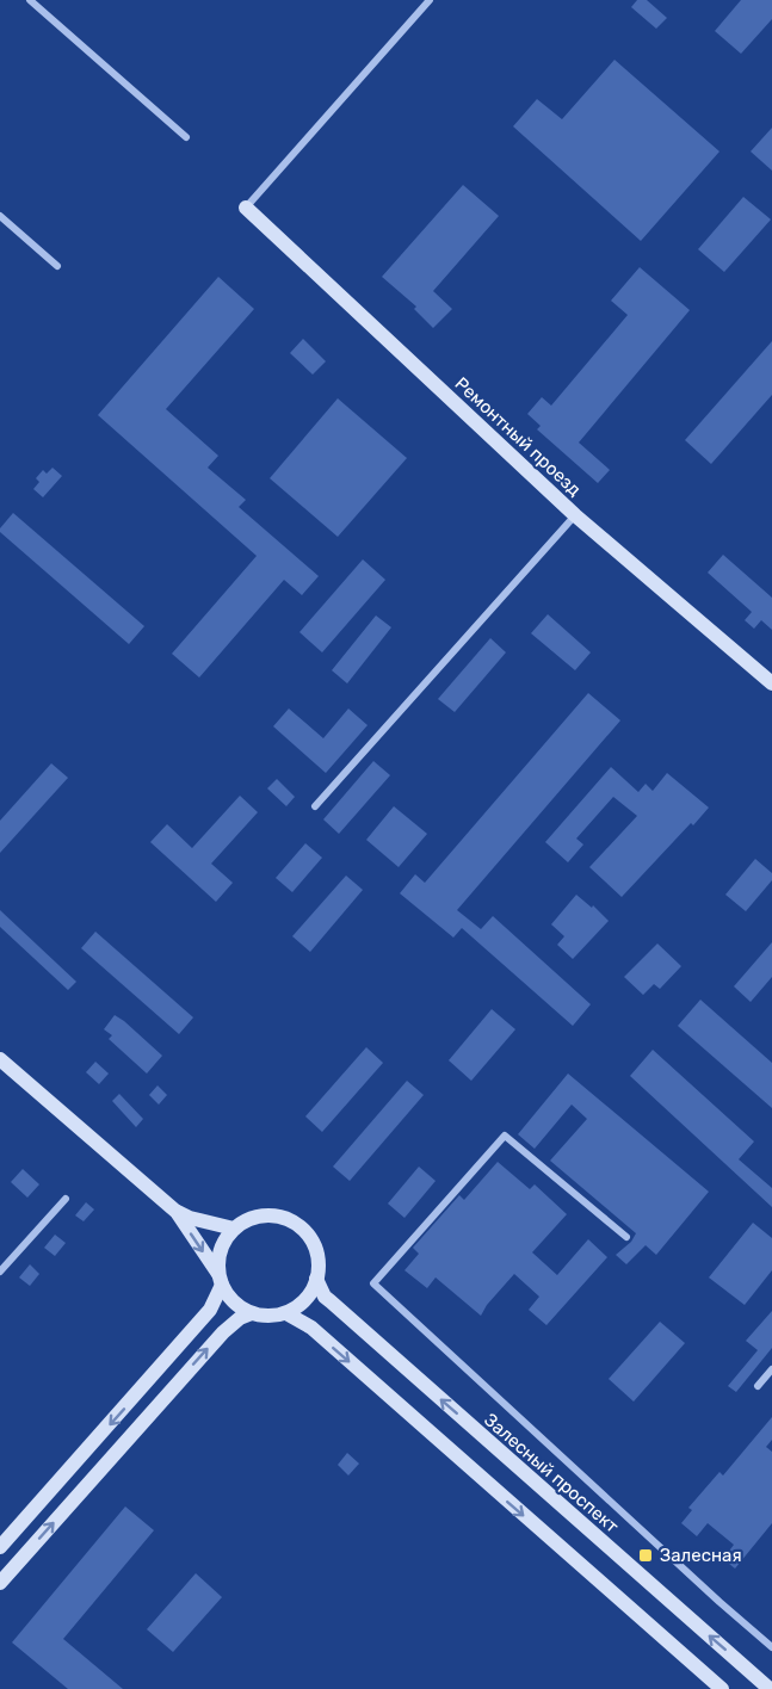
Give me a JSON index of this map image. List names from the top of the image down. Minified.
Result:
{"streets":{"street":["Ремонтный проезд","Залесный проспект"]},"places":{"transit":["Залесная"]}}
